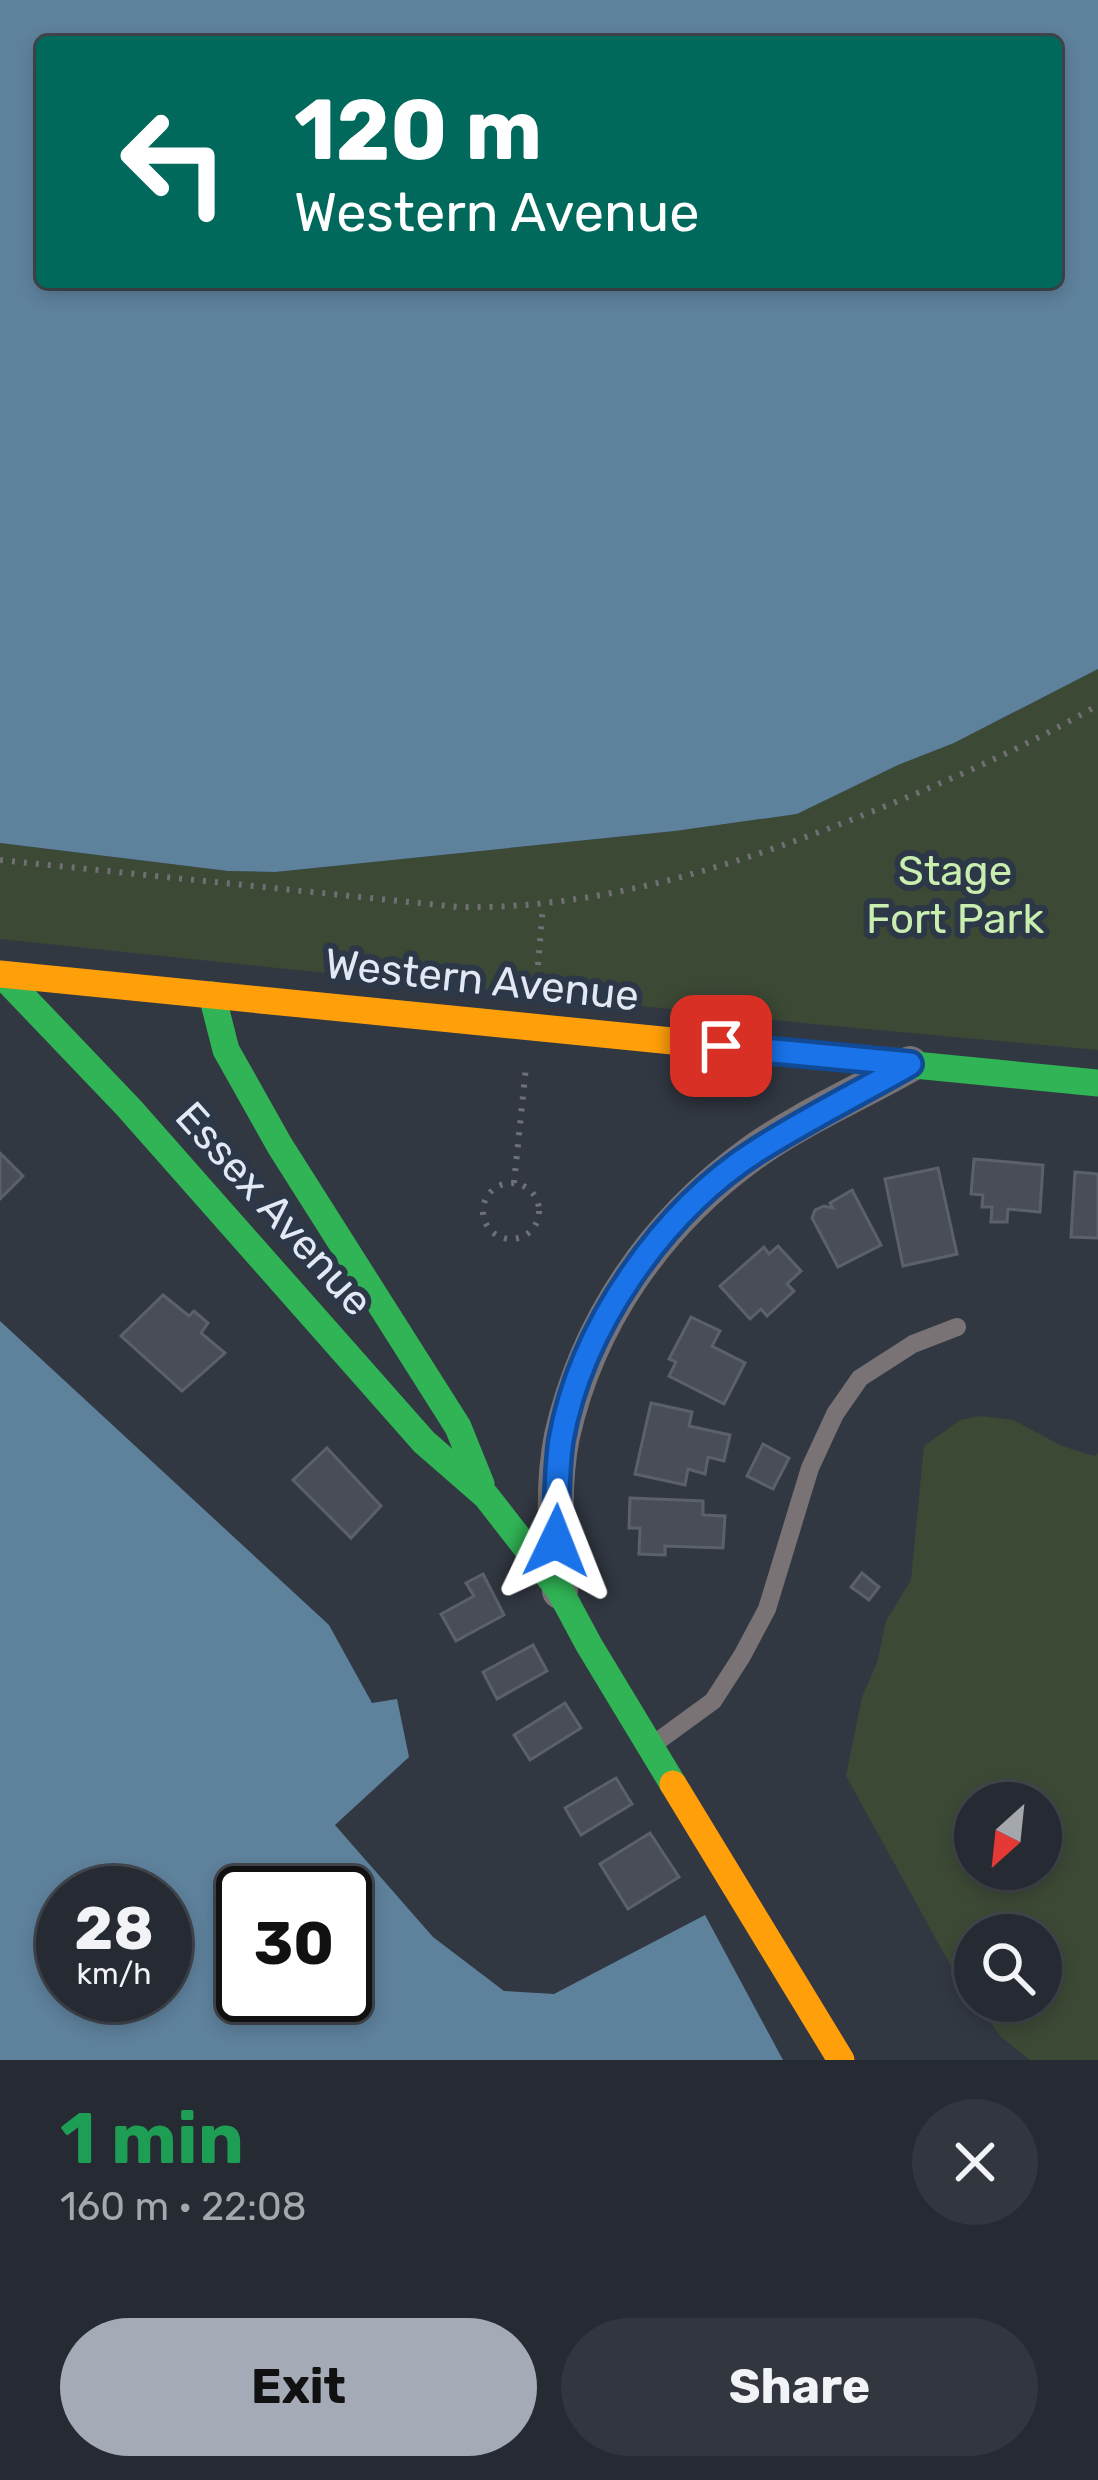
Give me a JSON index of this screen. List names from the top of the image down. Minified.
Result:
{"streets":{"street":["Western Avenue","Essex Avenue"]},"crossings":[["Western Avenue","Essex Avenue"]],"parks":["Stage Fort Park"],"north":"bottom left","page":{"turn":["120 m","Western Avenue"],"speed":"28 km/h","limit":"30","heading":["1 min","160 m · 22:08"],"buttons":["Exit","Share"]}}
